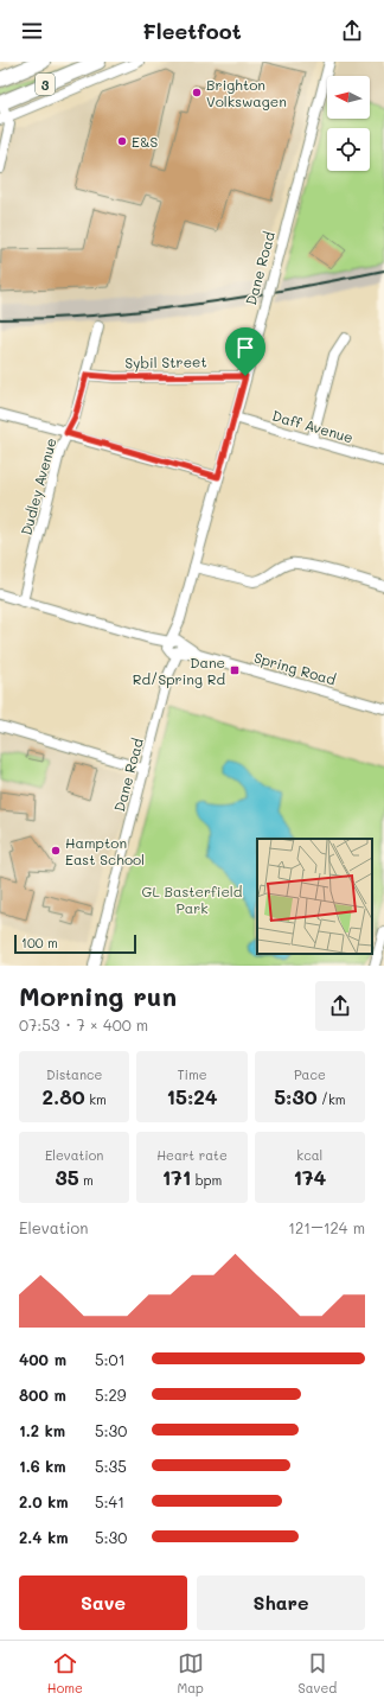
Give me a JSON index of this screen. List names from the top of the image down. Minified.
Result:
{"streets":{"highway":["3"],"street":["Dane Road","Sybil Street","Daff Avenue","Dudley Avenue","Spring Road"]},"crossings":[["Dane Road","Sybil Street"],["Dane Road","Daff Avenue"],["Dane Road","Spring Road"],["Sybil Street","Dudley Avenue"],["Dudley Avenue","Spring Road"]],"parks":["GL Basterfield Park"],"places":{"other":["Brighton Volkswagen","E&S","Hampton East School"],"transit":["Dane Rd/Spring Rd"]},"scale_bar":"100 m","north":"left","page":{"header":"Fleetfoot","scale":"100 m","heading":["Morning run","07:53 · 7 × 400 m"],"stats":[["Distance","2.80 km"],["Time","15:24"],["Pace","5:30 /km"],["Elevation","35 m"],["Heart rate","171 bpm"],["kcal","174"]],"chart":["Elevation","121–124 m"],"list":[{"name":"400 m","note":"5:01"},{"name":"800 m","note":"5:29"},{"name":"1.2 km","note":"5:30"},{"name":"1.6 km","note":"5:35"},{"name":"2.0 km","note":"5:41"},{"name":"2.4 km","note":"5:30"}],"buttons":["Save","Share"],"tabs":["Home","Map","Saved"]}}
